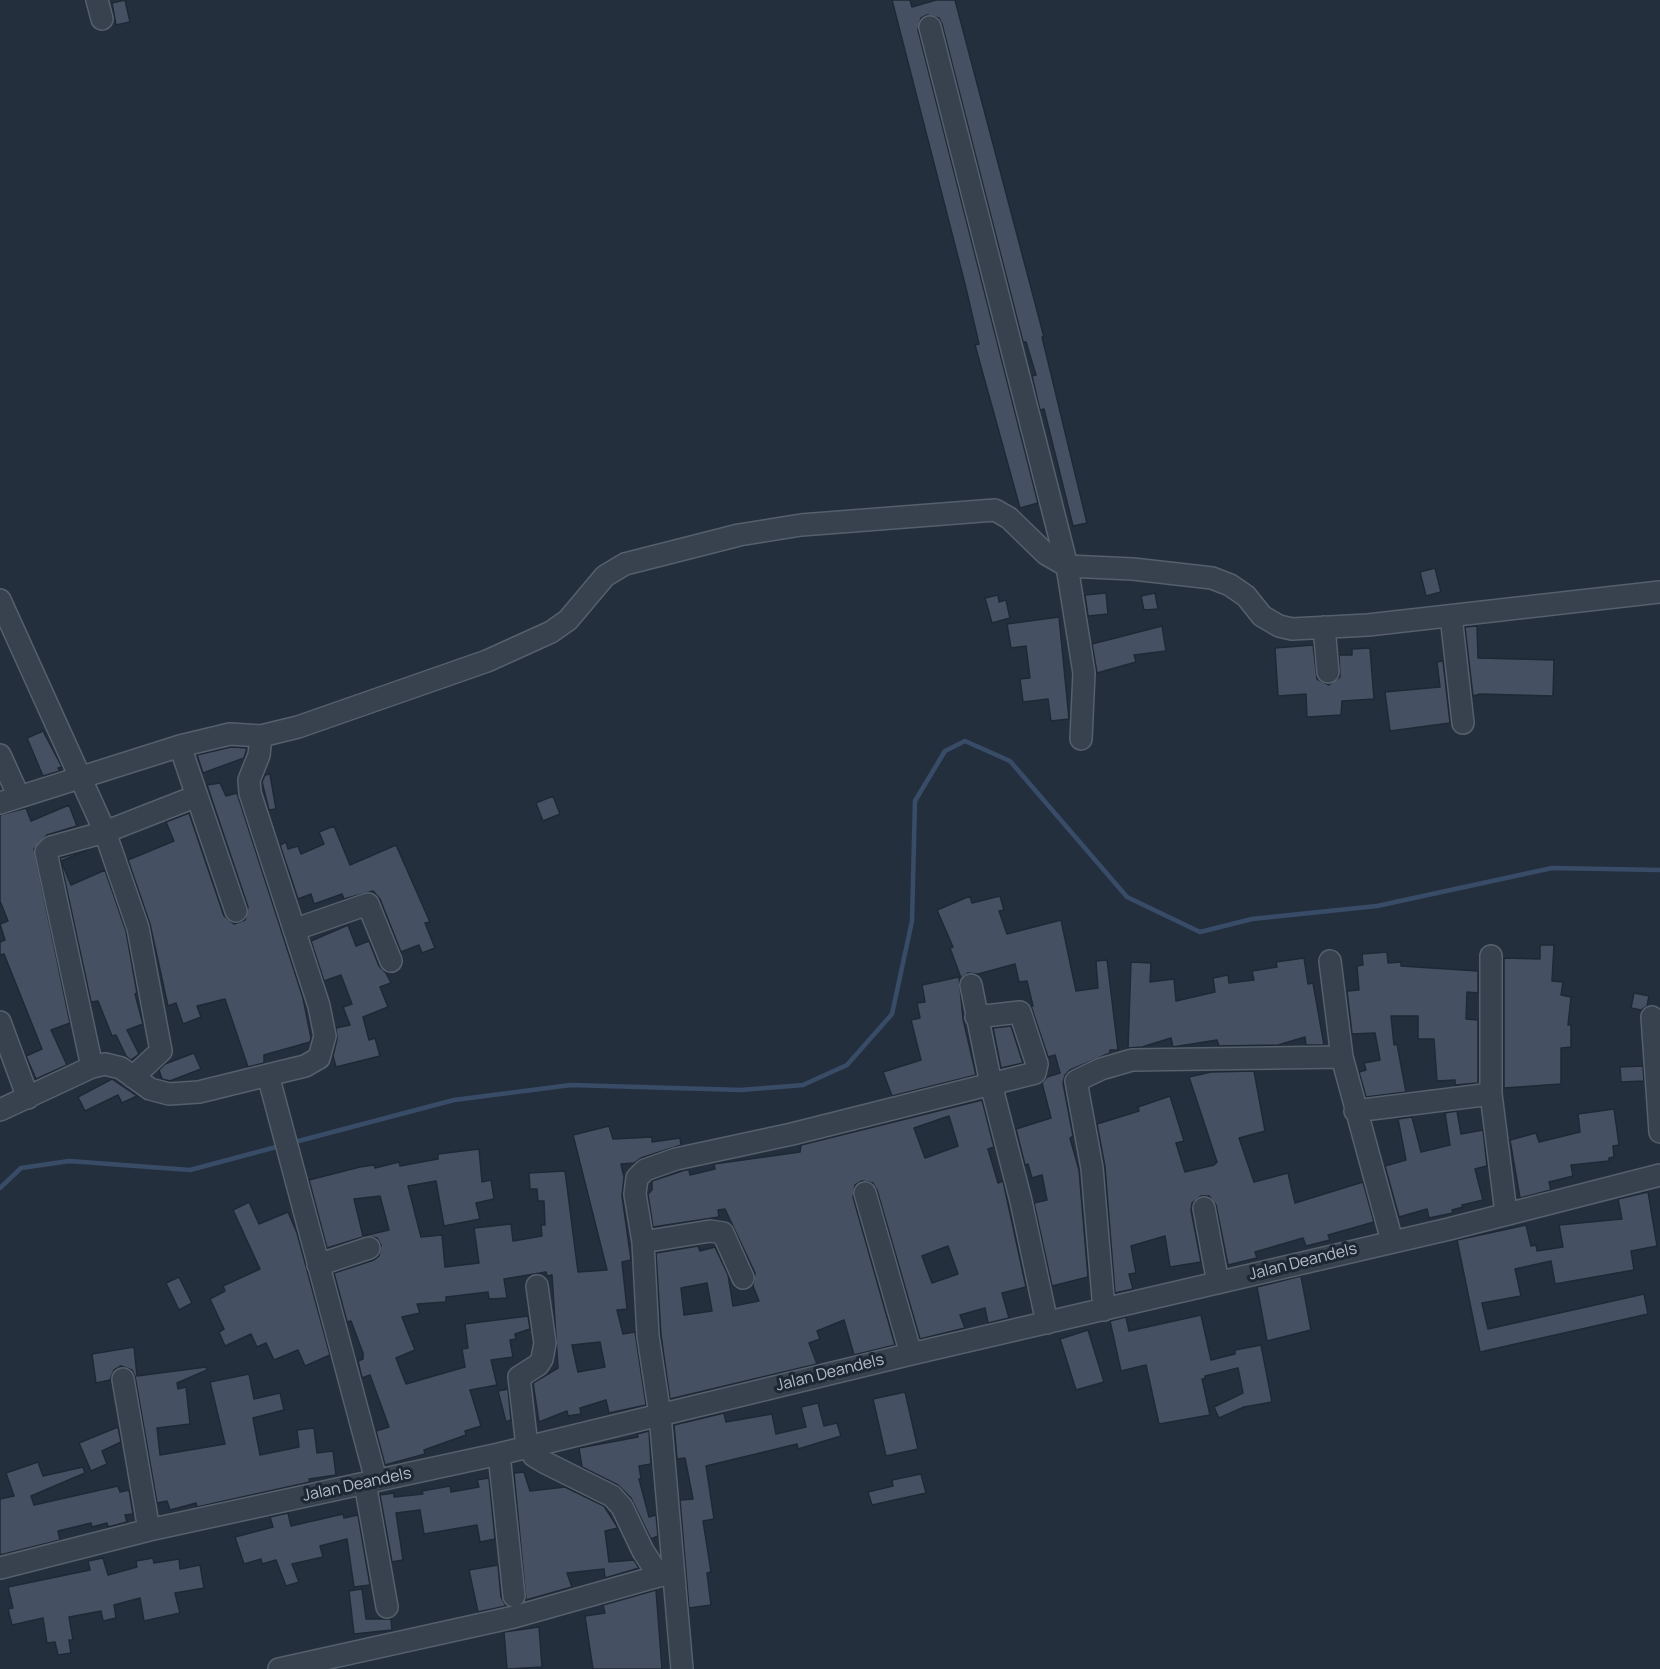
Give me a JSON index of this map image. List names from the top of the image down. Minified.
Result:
{"streets":{"street":["Jalan Deandels"]}}
